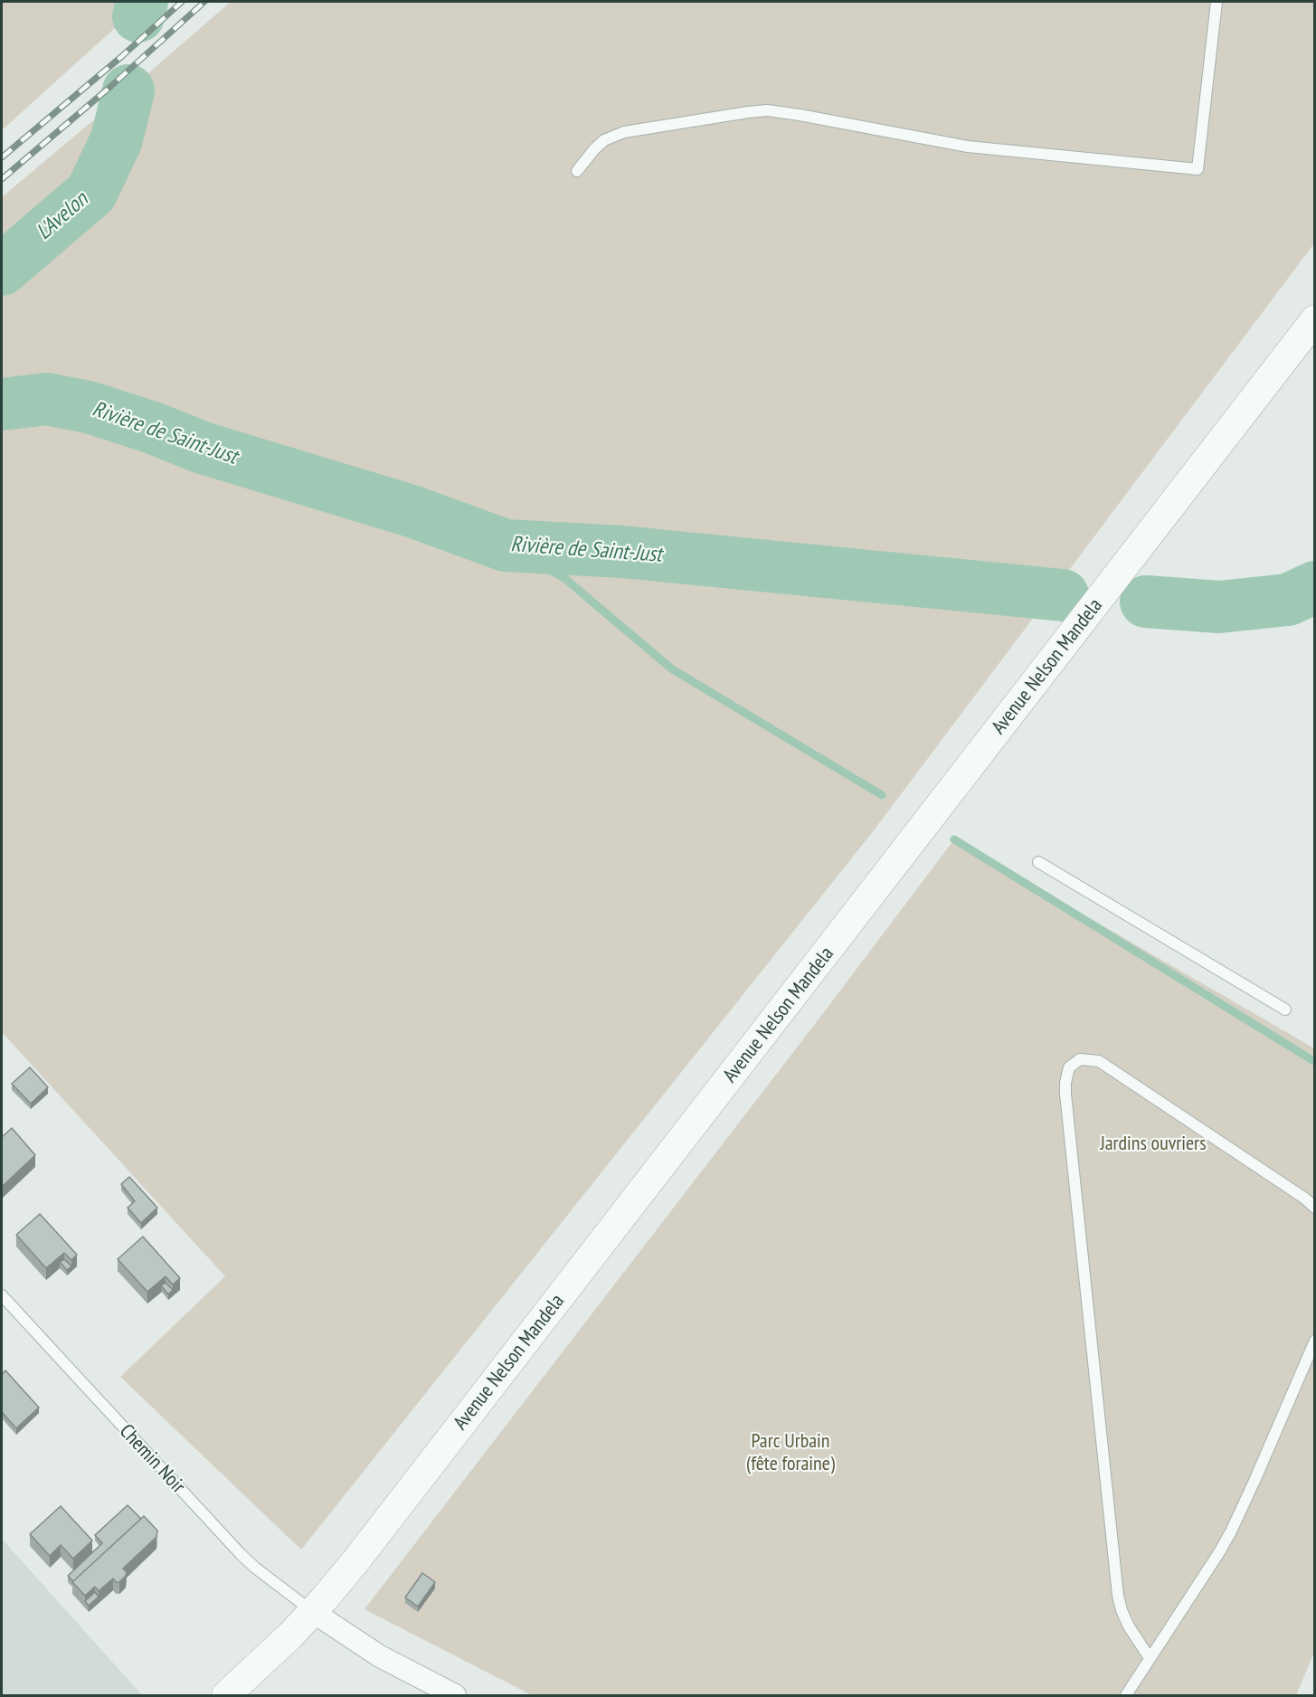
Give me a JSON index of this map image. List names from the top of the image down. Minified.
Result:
{"streets":{"street":["Avenue Nelson Mandela"],"lane":["Chemin Noir"]},"crossings":[["Avenue Nelson Mandela","Chemin Noir"]],"water":["L'Avelon","Rivière de Saint-Just"],"parks":["Jardins ouvriers","Parc Urbain (fête foraine)"]}
